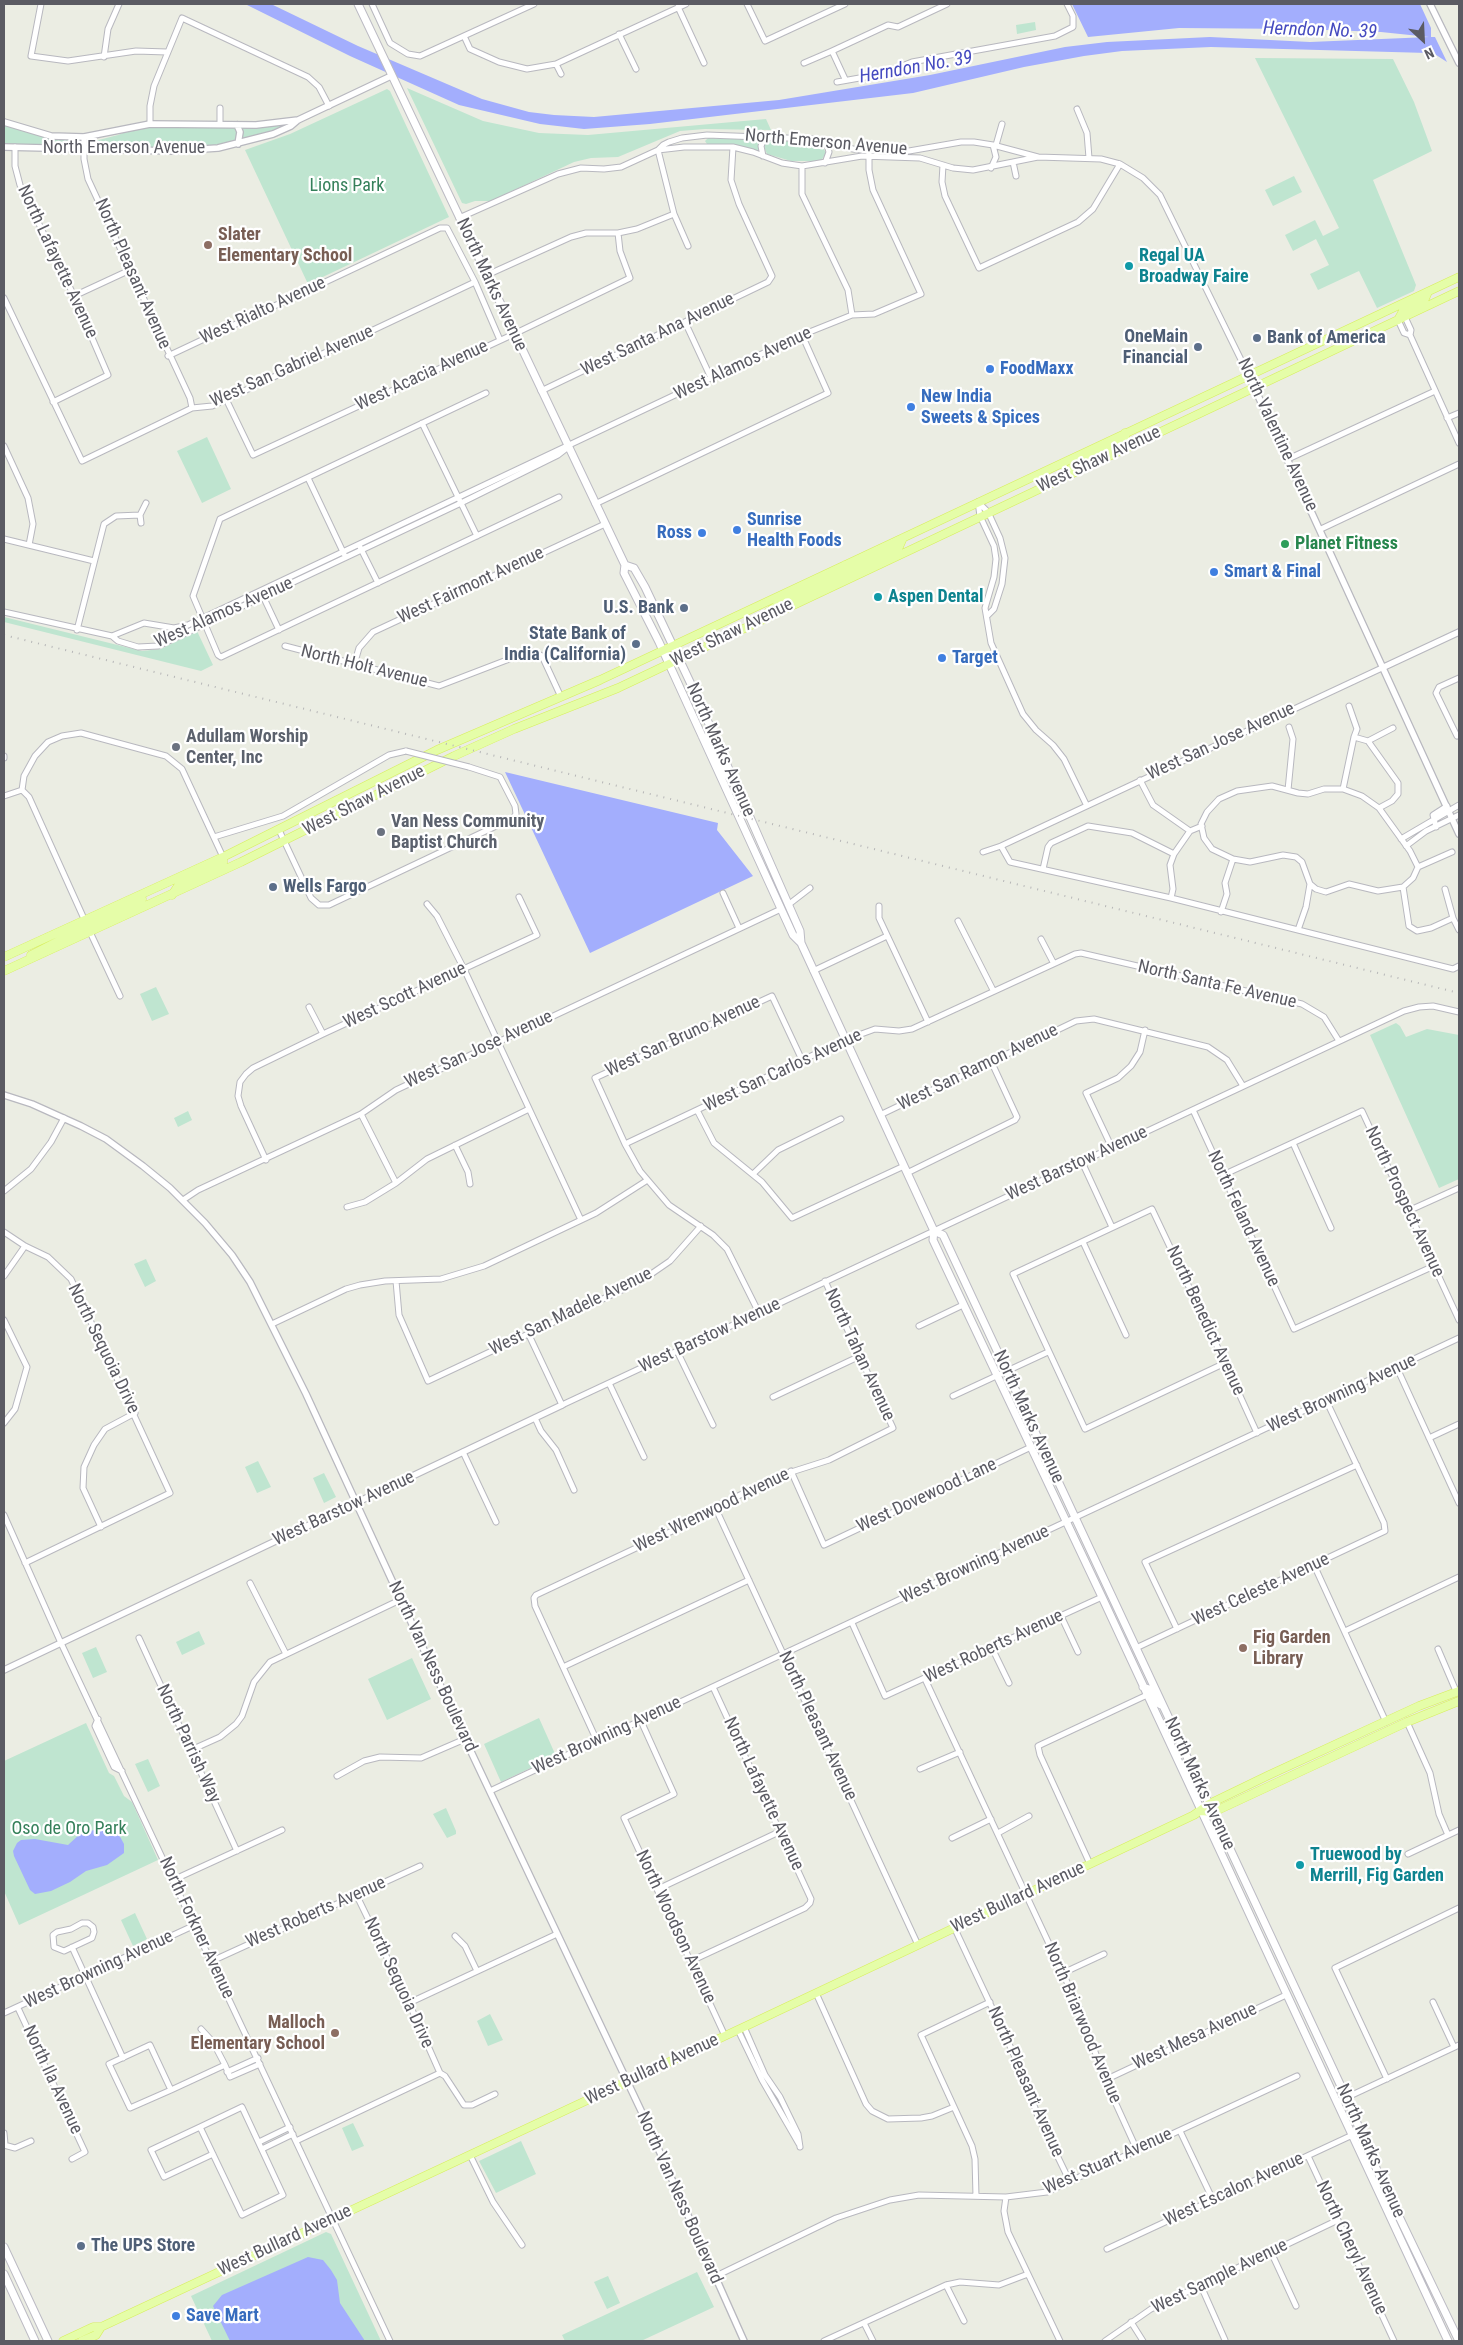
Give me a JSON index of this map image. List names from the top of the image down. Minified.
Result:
{"streets":{"main road":["North Marks Avenue","West Shaw Avenue","West Bullard Avenue"],"street":["North Emerson Avenue","North Lafayette Avenue","North Pleasant Avenue","West Rialto Avenue","West Santa Ana Avenue","West Alamos Avenue","West San Gabriel Avenue","West Acacia Avenue","North Valentine Avenue","West Fairmont Avenue","North Holt Avenue","West San Jose Avenue","North Santa Fe Avenue","West Scott Avenue","West San Bruno Avenue","West San Ramon Avenue","West San Carlos Avenue","West Barstow Avenue","North Prospect Avenue","North Feland Avenue","West San Madele Avenue","North Benedict Avenue","North Sequoia Drive","North Tahan Avenue","West Browning Avenue","West Dovewood Lane","West Wrenwood Avenue","West Celeste Avenue","West Roberts Avenue","North Van Ness Boulevard","North Parrish Way","North Woodson Avenue","North Forkner Avenue","North Briarwood Avenue","West Mesa Avenue","North Ila Avenue","West Stuart Avenue","West Escalon Avenue","North Cheryl Avenue","West Sample Avenue"]},"crossings":[["North Emerson Avenue","North Lafayette Avenue"],["North Emerson Avenue","North Pleasant Avenue"],["North Emerson Avenue","North Marks Avenue"],["North Emerson Avenue","West Santa Ana Avenue"],["North Emerson Avenue","West Alamos Avenue"],["North Emerson Avenue","North Valentine Avenue"],["North Lafayette Avenue","West San Gabriel Avenue"],["North Lafayette Avenue","West Browning Avenue"],["North Lafayette Avenue","North Woodson Avenue"],["North Pleasant Avenue","West Rialto Avenue"],["North Pleasant Avenue","West San Gabriel Avenue"],["North Pleasant Avenue","West Browning Avenue"],["North Pleasant Avenue","West Wrenwood Avenue"],["North Pleasant Avenue","West Bullard Avenue"],["North Pleasant Avenue","West Stuart Avenue"],["North Marks Avenue","West Rialto Avenue"],["North Marks Avenue","West Santa Ana Avenue"],["North Marks Avenue","West Alamos Avenue"],["North Marks Avenue","West San Gabriel Avenue"],["North Marks Avenue","West Acacia Avenue"],["North Marks Avenue","West Shaw Avenue"],["North Marks Avenue","West Fairmont Avenue"],["North Marks Avenue","West San Jose Avenue"],["North Marks Avenue","West San Ramon Avenue"],["North Marks Avenue","West San Carlos Avenue"],["North Marks Avenue","West Barstow Avenue"],["North Marks Avenue","West Browning Avenue"],["North Marks Avenue","West Dovewood Lane"],["North Marks Avenue","West Celeste Avenue"],["North Marks Avenue","West Roberts Avenue"],["North Marks Avenue","West Bullard Avenue"],["North Marks Avenue","West Mesa Avenue"],["North Marks Avenue","West Escalon Avenue"],["West San Gabriel Avenue","West Acacia Avenue"],["North Valentine Avenue","West Shaw Avenue"],["North Valentine Avenue","West San Jose Avenue"],["West Shaw Avenue","North Holt Avenue"],["West Fairmont Avenue","North Holt Avenue"],["West San Jose Avenue","West Scott Avenue"],["West San Jose Avenue","North Van Ness Boulevard"],["North Santa Fe Avenue","West San Carlos Avenue"],["North Santa Fe Avenue","West Barstow Avenue"],["West San Bruno Avenue","West San Carlos Avenue"],["West Barstow Avenue","North Feland Avenue"],["West Barstow Avenue","North Tahan Avenue"],["West Barstow Avenue","North Van Ness Boulevard"],["West Barstow Avenue","North Forkner Avenue"],["North Prospect Avenue","North Feland Avenue"],["North Benedict Avenue","West Browning Avenue"],["North Sequoia Drive","West Roberts Avenue"],["North Tahan Avenue","West Wrenwood Avenue"],["West Browning Avenue","West Roberts Avenue"],["West Browning Avenue","North Van Ness Boulevard"],["West Browning Avenue","North Woodson Avenue"],["West Browning Avenue","North Forkner Avenue"],["West Browning Avenue","North Ila Avenue"],["West Dovewood Lane","West Wrenwood Avenue"],["West Roberts Avenue","North Forkner Avenue"],["West Roberts Avenue","North Briarwood Avenue"],["North Van Ness Boulevard","West Bullard Avenue"],["North Van Ness Boulevard","West Stuart Avenue"],["West Bullard Avenue","North Woodson Avenue"],["West Bullard Avenue","North Forkner Avenue"],["West Bullard Avenue","North Briarwood Avenue"],["North Briarwood Avenue","West Mesa Avenue"],["North Briarwood Avenue","West Stuart Avenue"],["West Escalon Avenue","North Cheryl Avenue"],["North Cheryl Avenue","West Sample Avenue"]],"water":["Herndon No. 39"],"parks":["Lions Park","Oso de Oro Park"],"places":["Slater Elementary School","Regal UA Broadway Faire","Bank of America","OneMain Financial","FoodMaxx","New India Sweets & Spices","Sunrise Health Foods","Ross","Planet Fitness","Smart & Final","Aspen Dental","U.S. Bank","State Bank of India (California)","Target","Adullam Worship Center, Inc","Van Ness Community Baptist Church","Wells Fargo","Fig Garden Library","Truewood by Merrill, Fig Garden","Malloch Elementary School","The UPS Store","Save Mart"],"north":"bottom right"}
